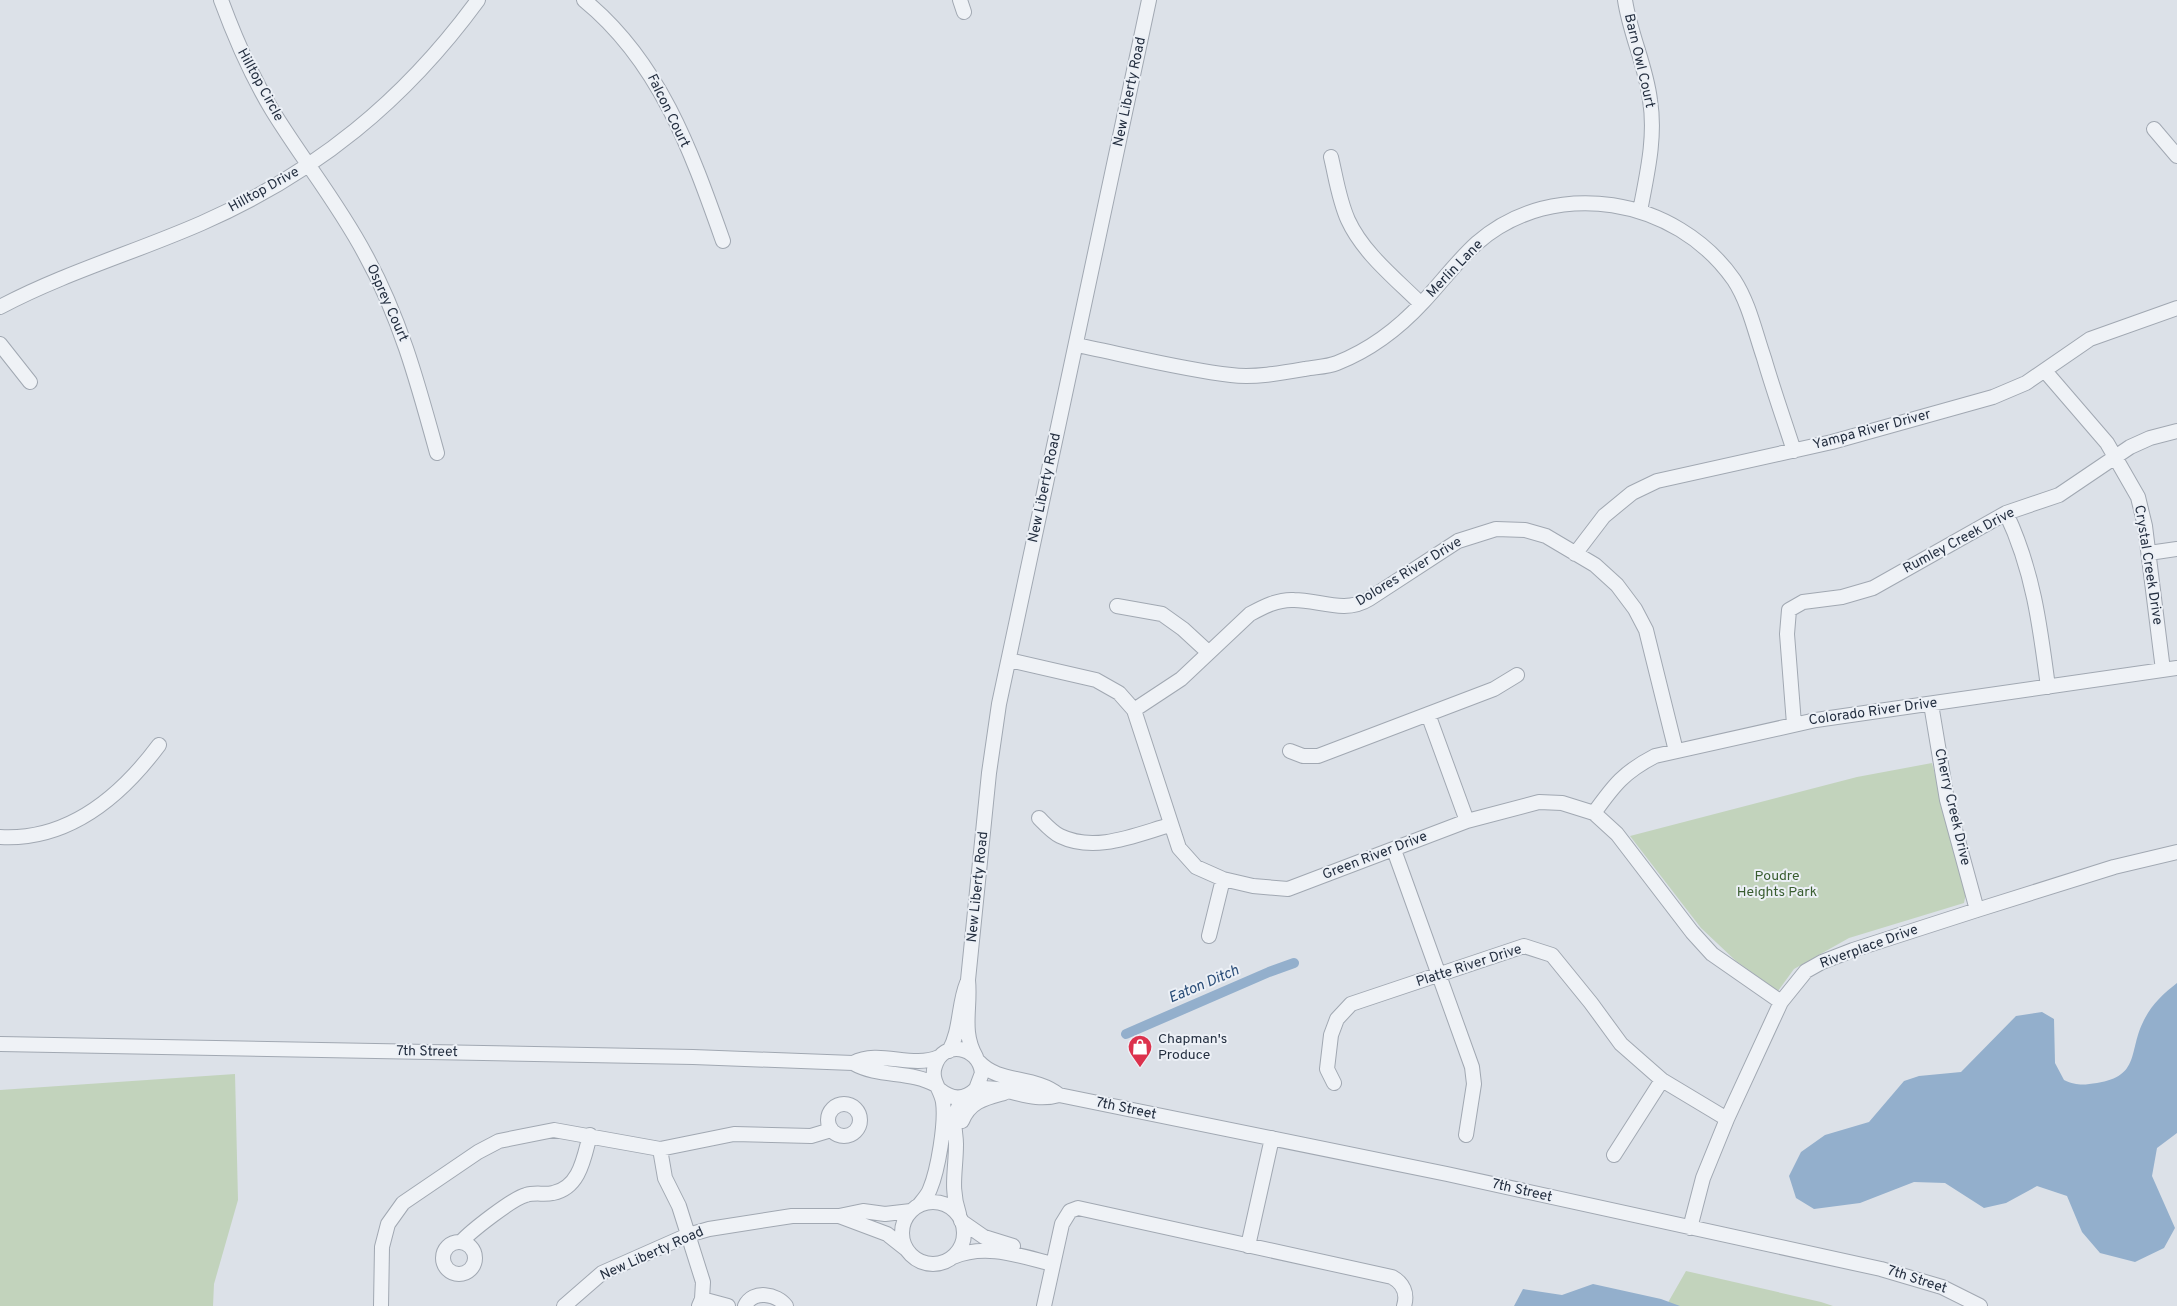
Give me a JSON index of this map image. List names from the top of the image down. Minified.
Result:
{"streets":{"street":["Barn Owl Court","Hilltop Circle","New Liberty Road","Falcon Court","Hilltop Drive","Merlin Lane","Osprey Court","Yampa River Driver","Rumley Creek Drive","Crystal Creek Drive","Dolores River Drive","Colorado River Drive","Cherry Creek Drive","Green River Drive","Riverplace Drive","Platte River Drive","7th Street"]},"crossings":[["Barn Owl Court","Merlin Lane"],["Hilltop Circle","Hilltop Drive"],["Hilltop Circle","Osprey Court"],["New Liberty Road","Merlin Lane"],["New Liberty Road","Green River Drive"],["New Liberty Road","7th Street"],["Hilltop Drive","Osprey Court"],["Merlin Lane","Yampa River Driver"],["Yampa River Driver","Crystal Creek Drive"],["Yampa River Driver","Dolores River Drive"],["Rumley Creek Drive","Crystal Creek Drive"],["Rumley Creek Drive","Colorado River Drive"],["Crystal Creek Drive","Colorado River Drive"],["Dolores River Drive","Colorado River Drive"],["Dolores River Drive","Green River Drive"],["Colorado River Drive","Cherry Creek Drive"],["Colorado River Drive","Green River Drive"],["Cherry Creek Drive","Riverplace Drive"],["Green River Drive","Riverplace Drive"],["Riverplace Drive","Platte River Drive"],["Riverplace Drive","7th Street"]],"water":["Eaton Ditch"],"parks":["Poudre Heights Park"],"places":{"shop":["Chapman's Produce"]}}
